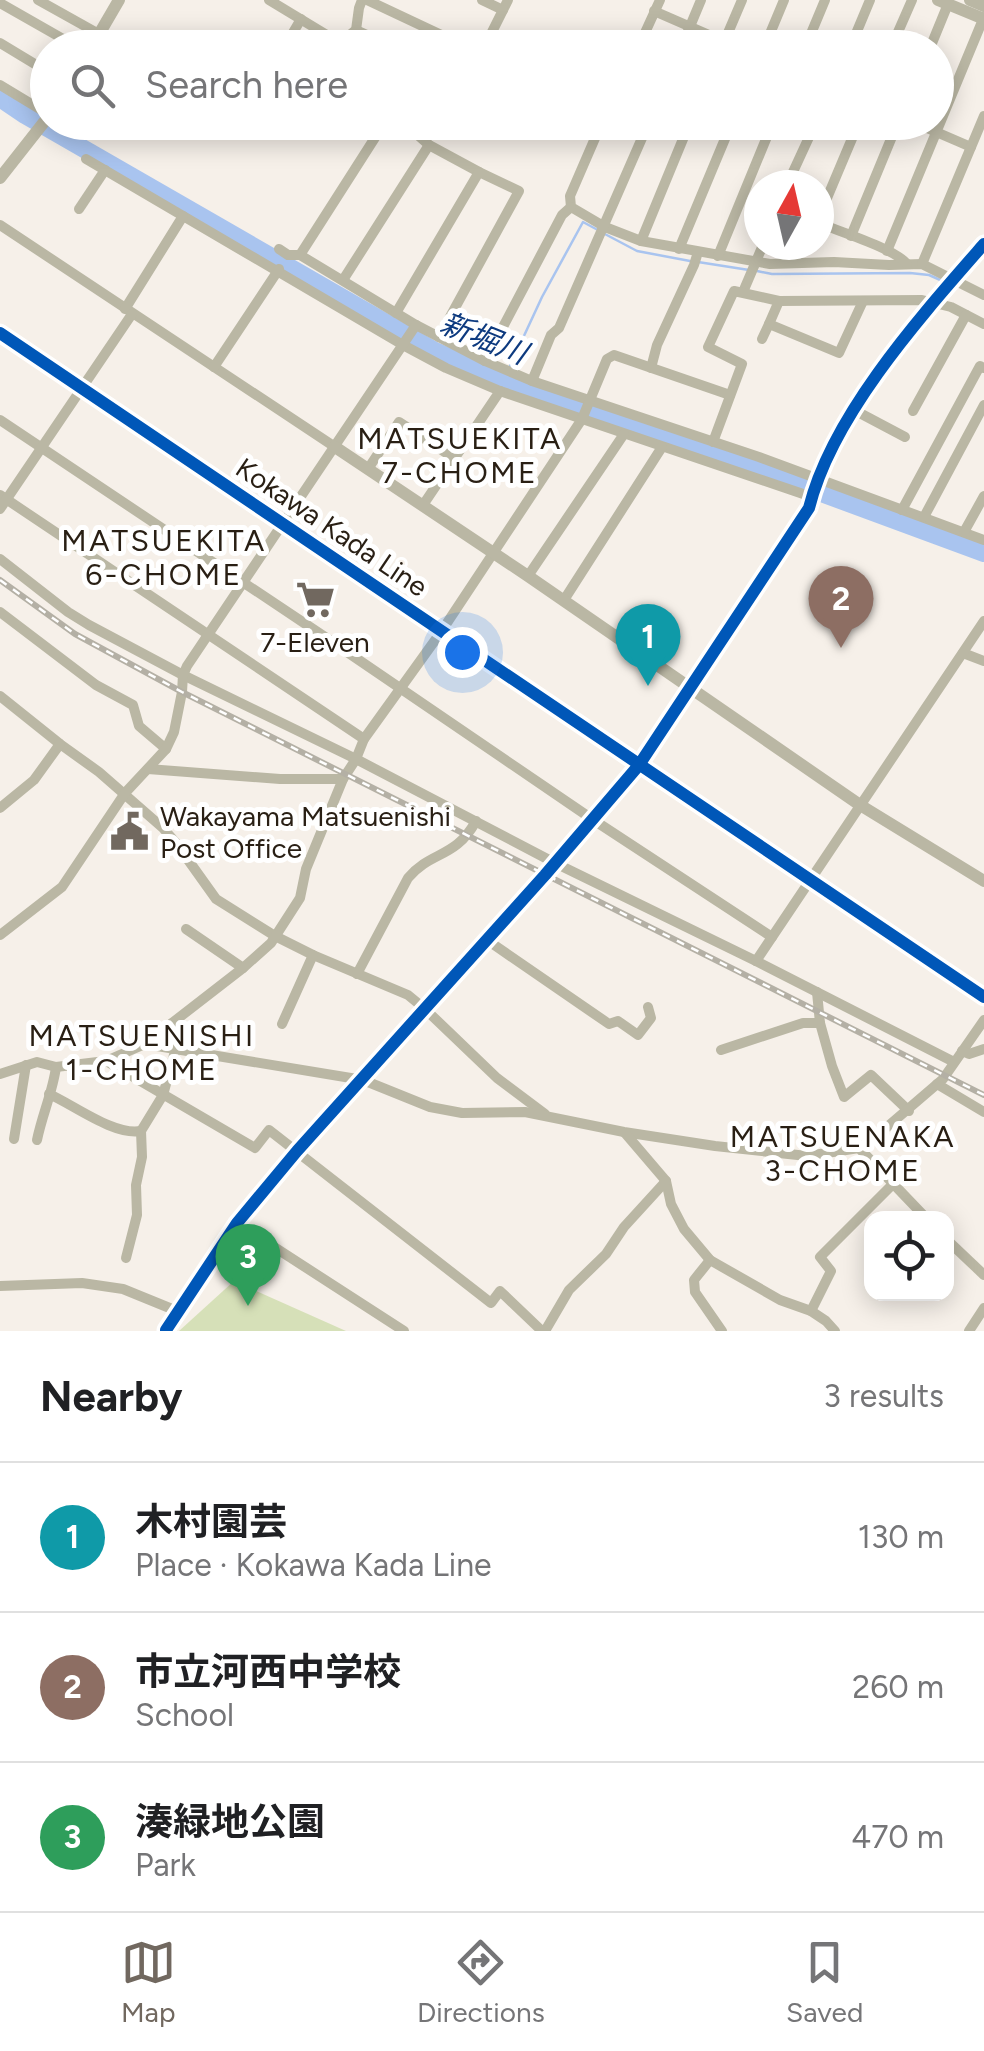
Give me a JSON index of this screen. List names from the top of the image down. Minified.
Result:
{"streets":{"main road":["Kokawa Kada Line"]},"districts":["MATSUEKITA 7-CHOME","MATSUEKITA 6-CHOME","MATSUENISHI 1-CHOME","MATSUENAKA 3-CHOME"],"water":["新堀川"],"places":{"supermarket":["7-Eleven"],"public building":["Wakayama Matsuenishi Post Office"]},"north":"top","page":{"search":"Search here","pins":["2","1","3"],"heading":["Nearby","3 results"],"list":[{"mark":"1","name":"木村園芸","note":"Place · Kokawa Kada Line","value":"130 m"},{"mark":"2","name":"市立河西中学校","note":"School","value":"260 m"},{"mark":"3","name":"湊緑地公園","note":"Park","value":"470 m"}],"nav":["Map","Directions","Saved"]}}
